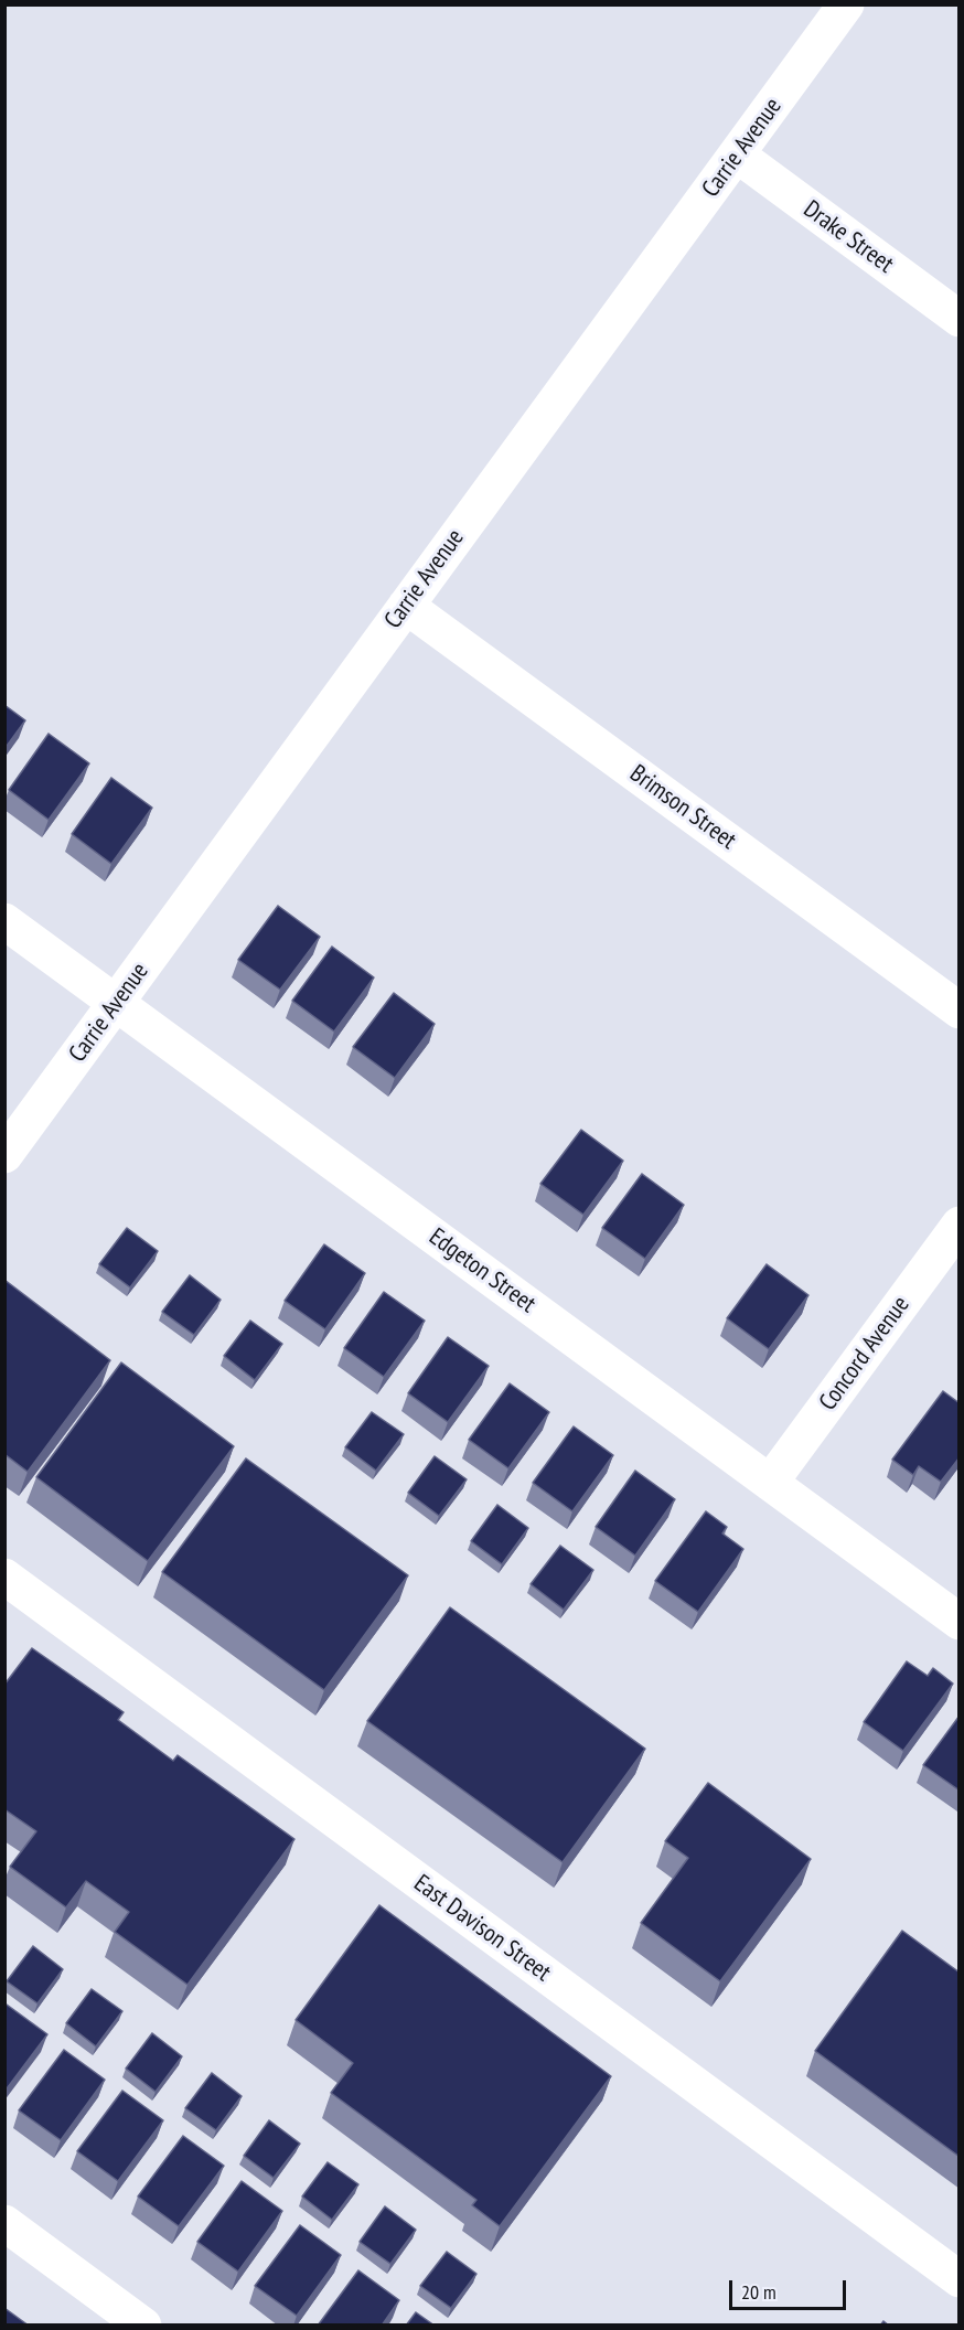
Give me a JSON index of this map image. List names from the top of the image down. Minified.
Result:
{"streets":{"street":["Carrie Avenue","Drake Street","Brimson Street","Edgeton Street","Concord Avenue","East Davison Street"]},"crossings":[["Carrie Avenue","Drake Street"],["Carrie Avenue","Brimson Street"],["Carrie Avenue","Edgeton Street"],["Edgeton Street","Concord Avenue"]],"scale_bar":"20 m"}
